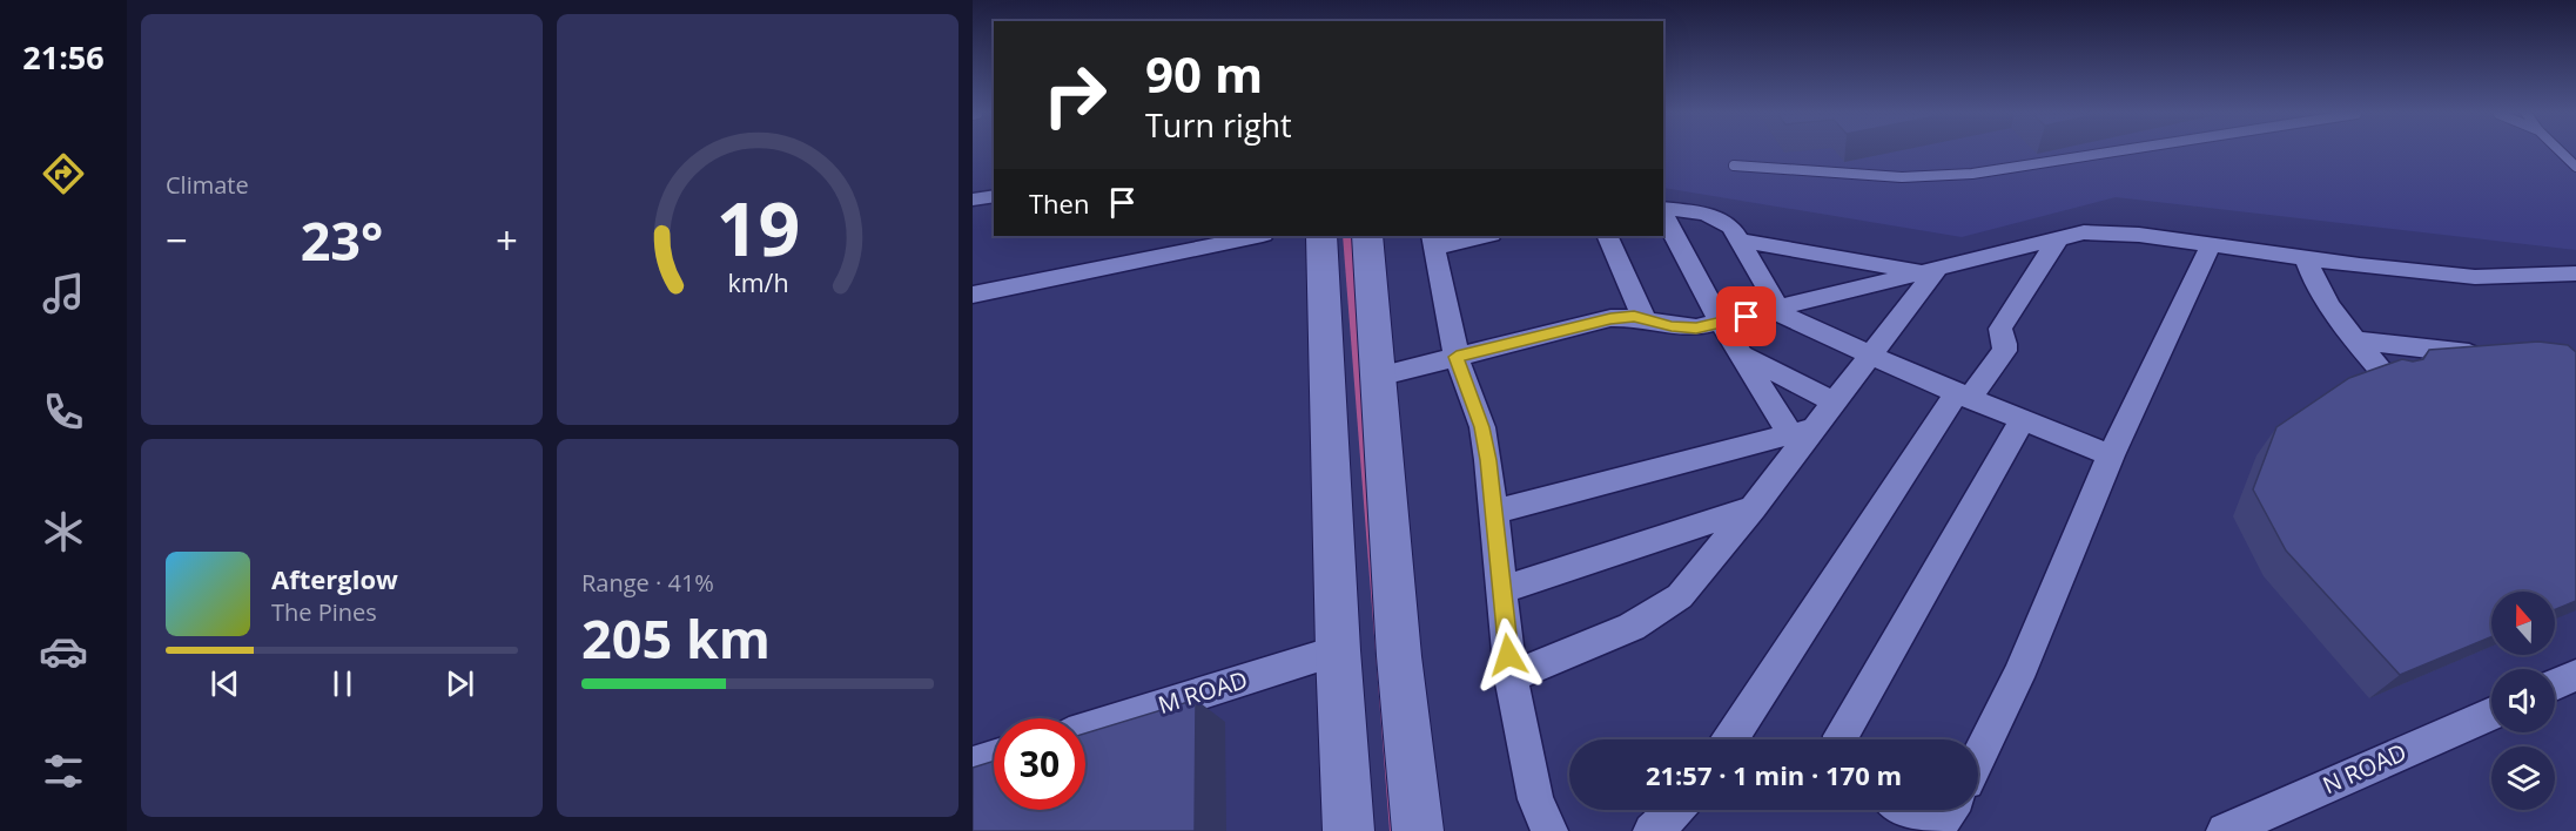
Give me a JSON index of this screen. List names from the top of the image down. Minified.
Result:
{"streets":{"street":["M ROAD","N ROAD"]},"north":"top","page":{"tabs":"21:56","tile":["Climate",["Range · 41%","205 km"]],"turn":["90 m","Turn right"],"then":"Then","heat":["−","23°","+"],"song":["Afterglow","The Pines"],"limit":"30","trip":"21:57 · 1 min · 170 m","gauge":["19","km/h"]}}
